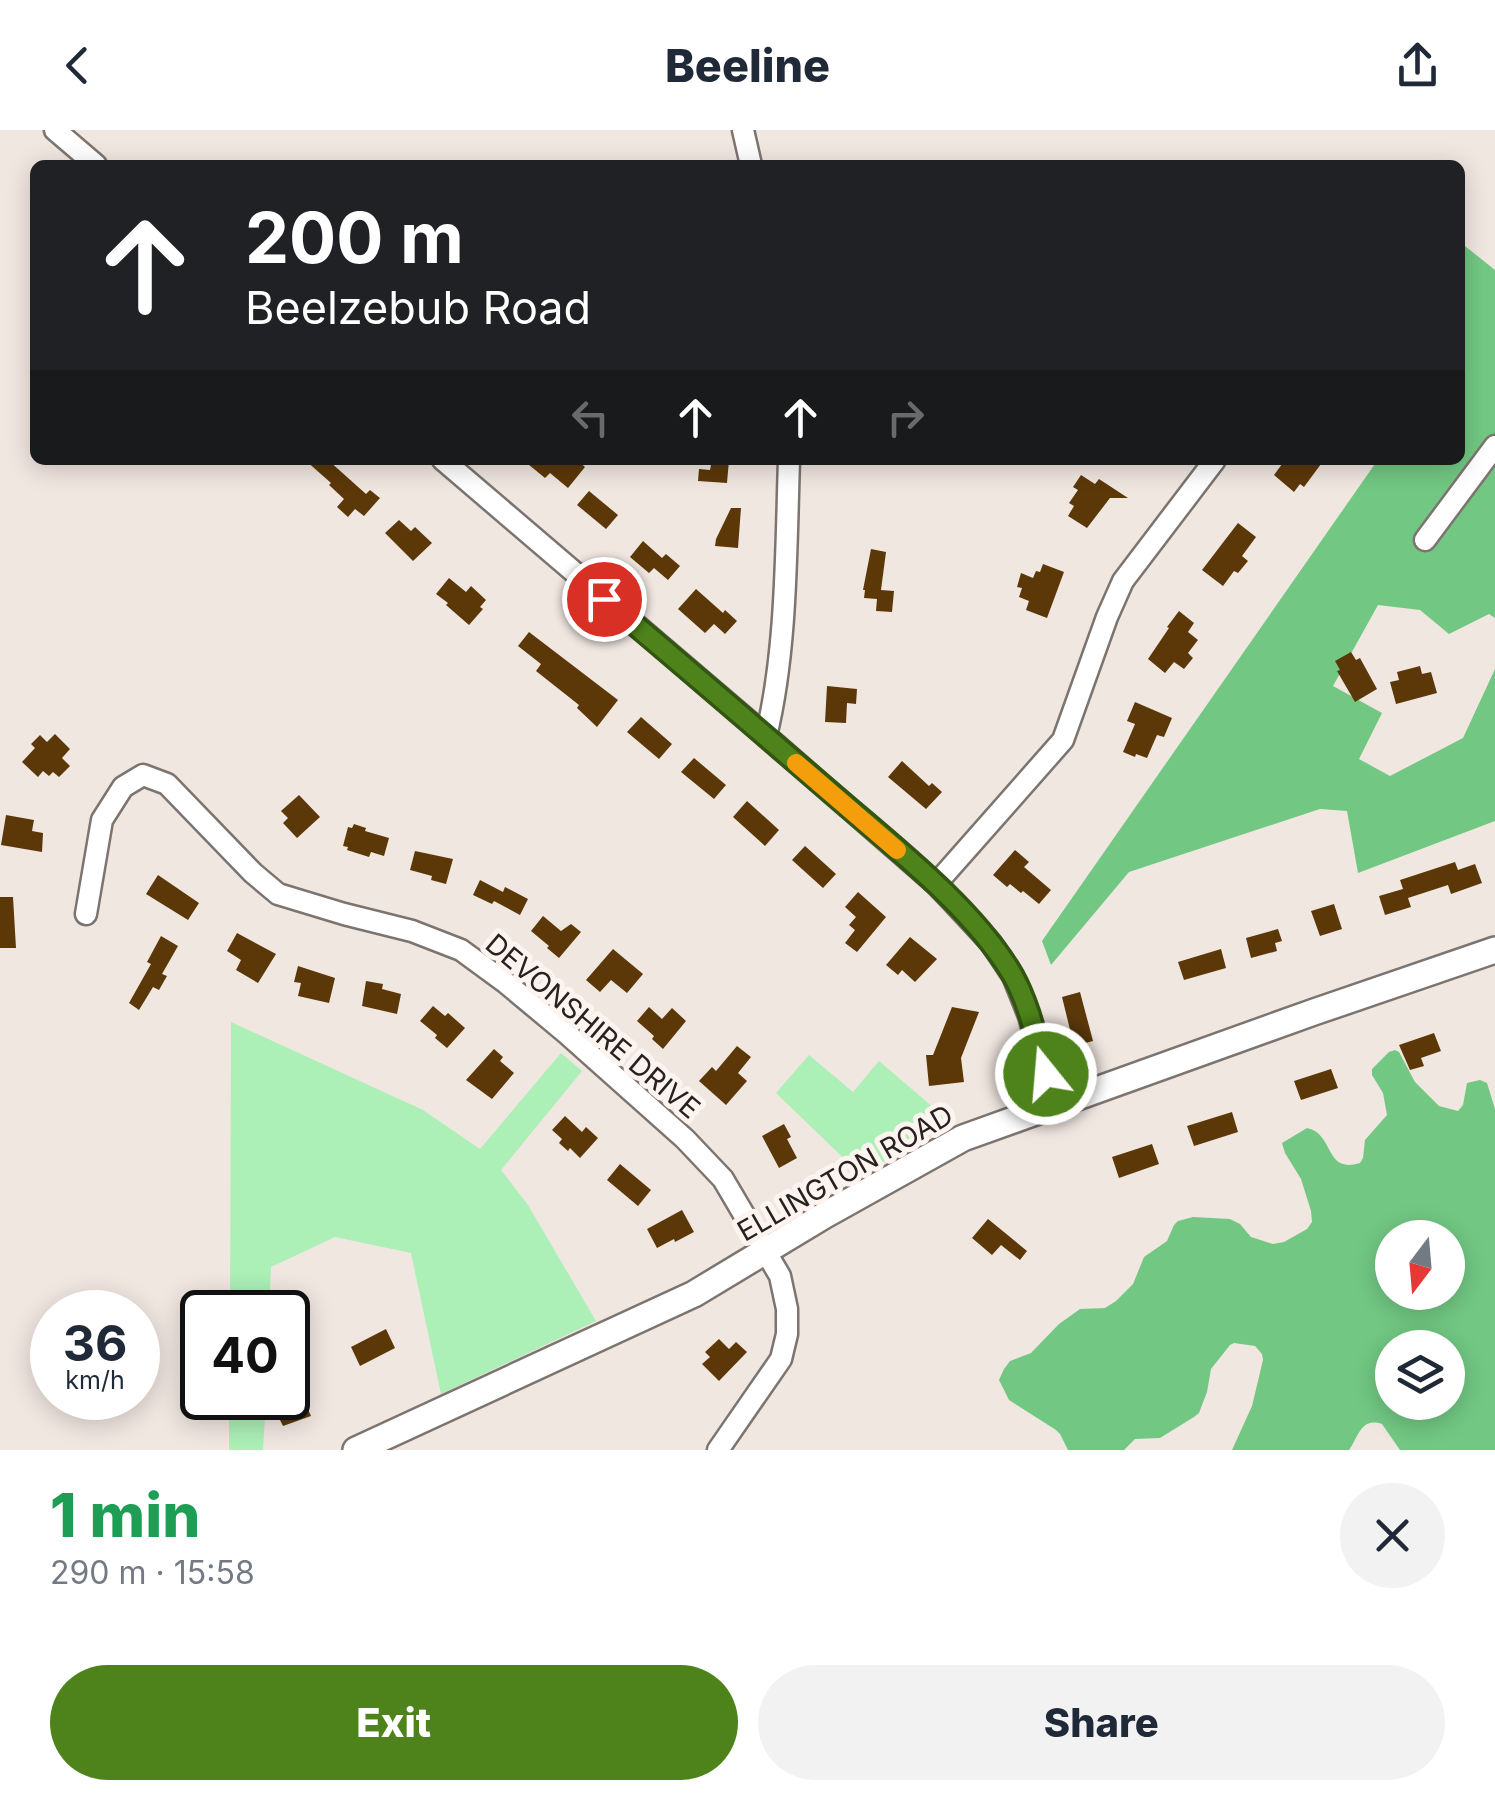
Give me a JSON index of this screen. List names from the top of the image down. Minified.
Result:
{"streets":{"main road":["ELLINGTON ROAD"],"street":["DEVONSHIRE DRIVE"]},"crossings":[["DEVONSHIRE DRIVE","ELLINGTON ROAD"]],"north":"bottom","page":{"header":"Beeline","turn":["200 m","Beelzebub Road"],"speed":"36 km/h","limit":"40","heading":["1 min","290 m · 15:58"],"buttons":["Exit","Share"]}}
